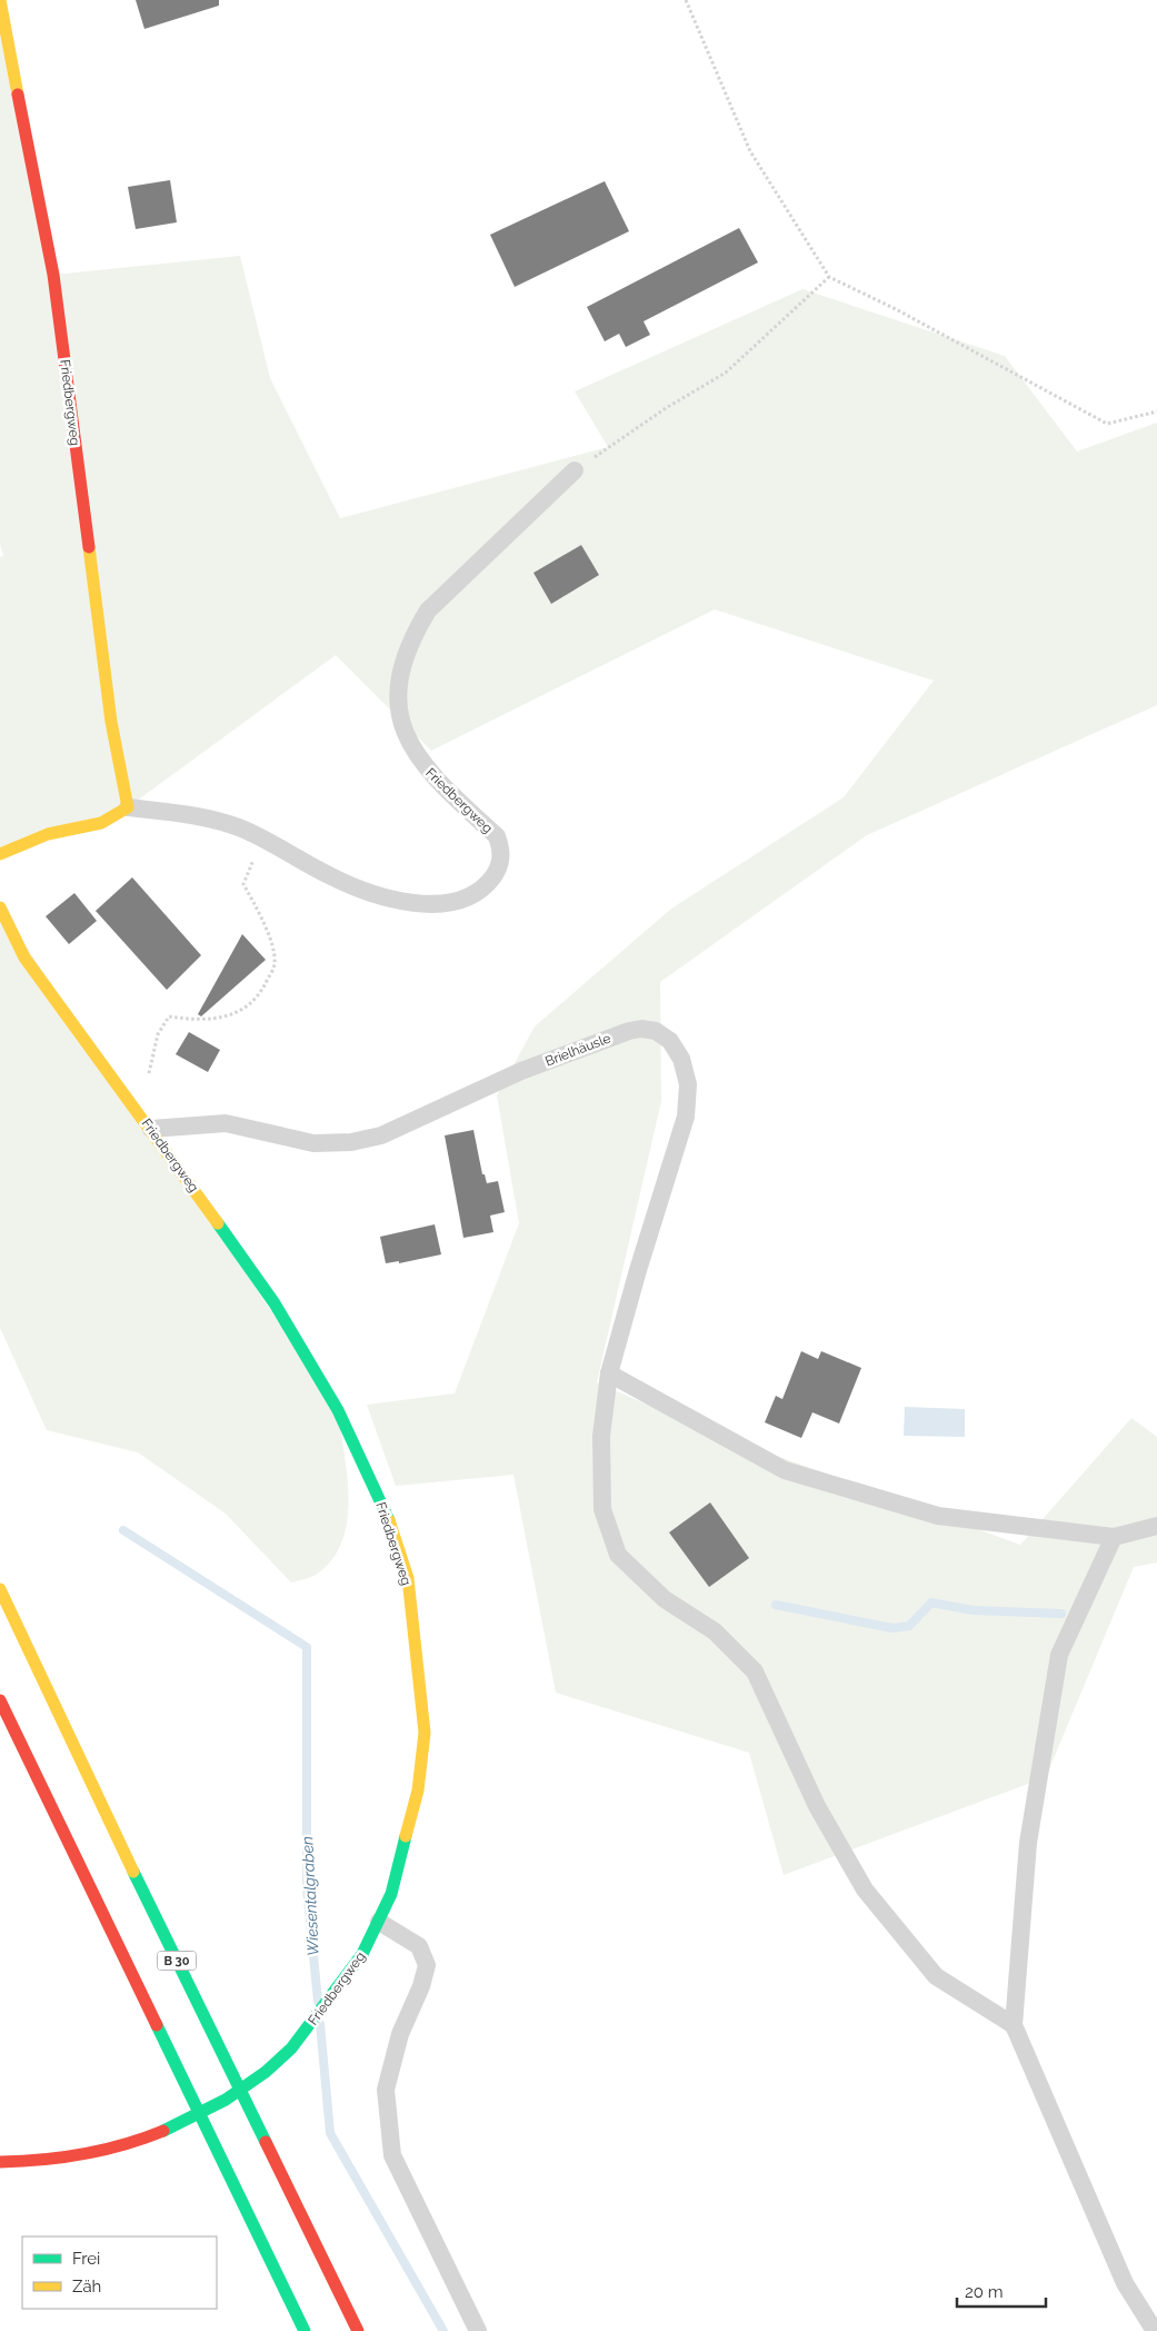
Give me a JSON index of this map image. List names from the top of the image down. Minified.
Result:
{"streets":{"main road":["Friedbergweg","B 30"],"lane":["Brielhäusle"]},"crossings":[["Friedbergweg","Brielhäusle"]],"water":["Wiesentalgraben"],"legend":["Frei","Zäh"],"scale_bar":"20 m"}
